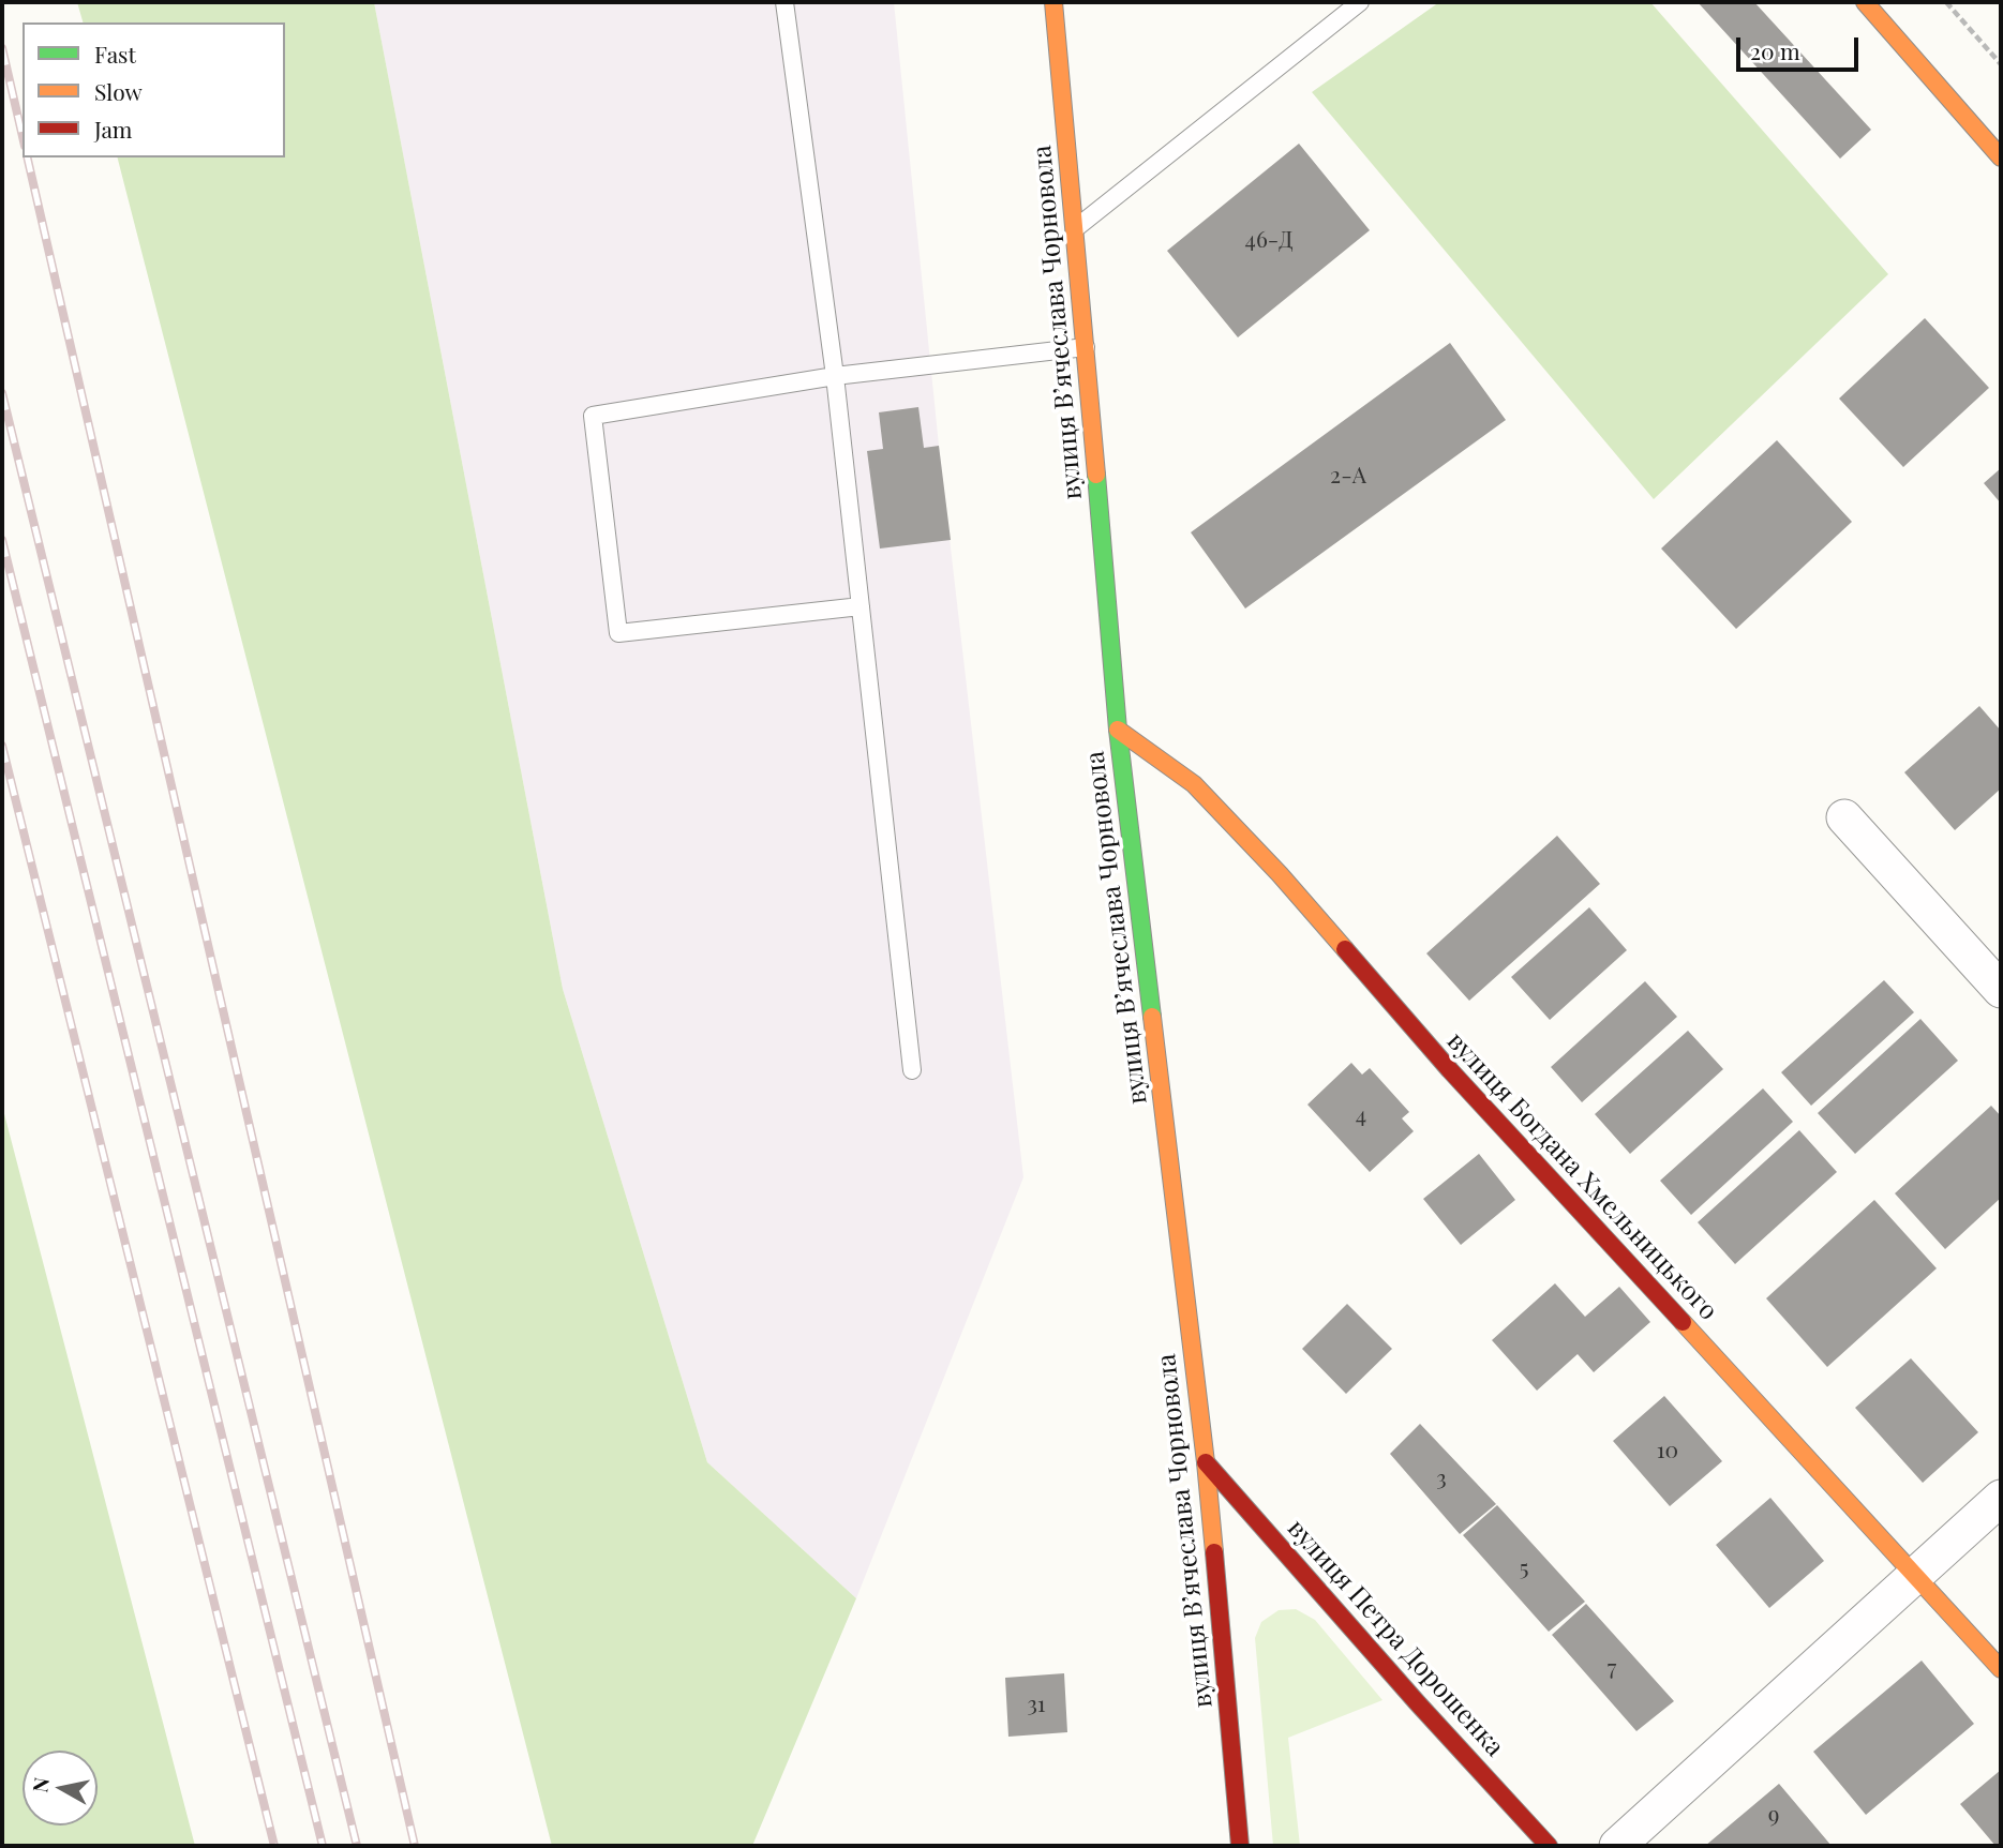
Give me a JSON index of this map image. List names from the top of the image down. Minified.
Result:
{"streets":{"street":["вулиця Вʼячеслава Чорновола","вулиця Богдана Хмельницького","вулиця Петра Дорошенка"]},"crossings":[["вулиця Вʼячеслава Чорновола","вулиця Богдана Хмельницького"],["вулиця Вʼячеслава Чорновола","вулиця Петра Дорошенка"]],"house_numbers":["46-Д","2-А","4","10","3","5","7","31","9"],"legend":["Fast","Slow","Jam"],"scale_bar":"20 m","north":"left"}
